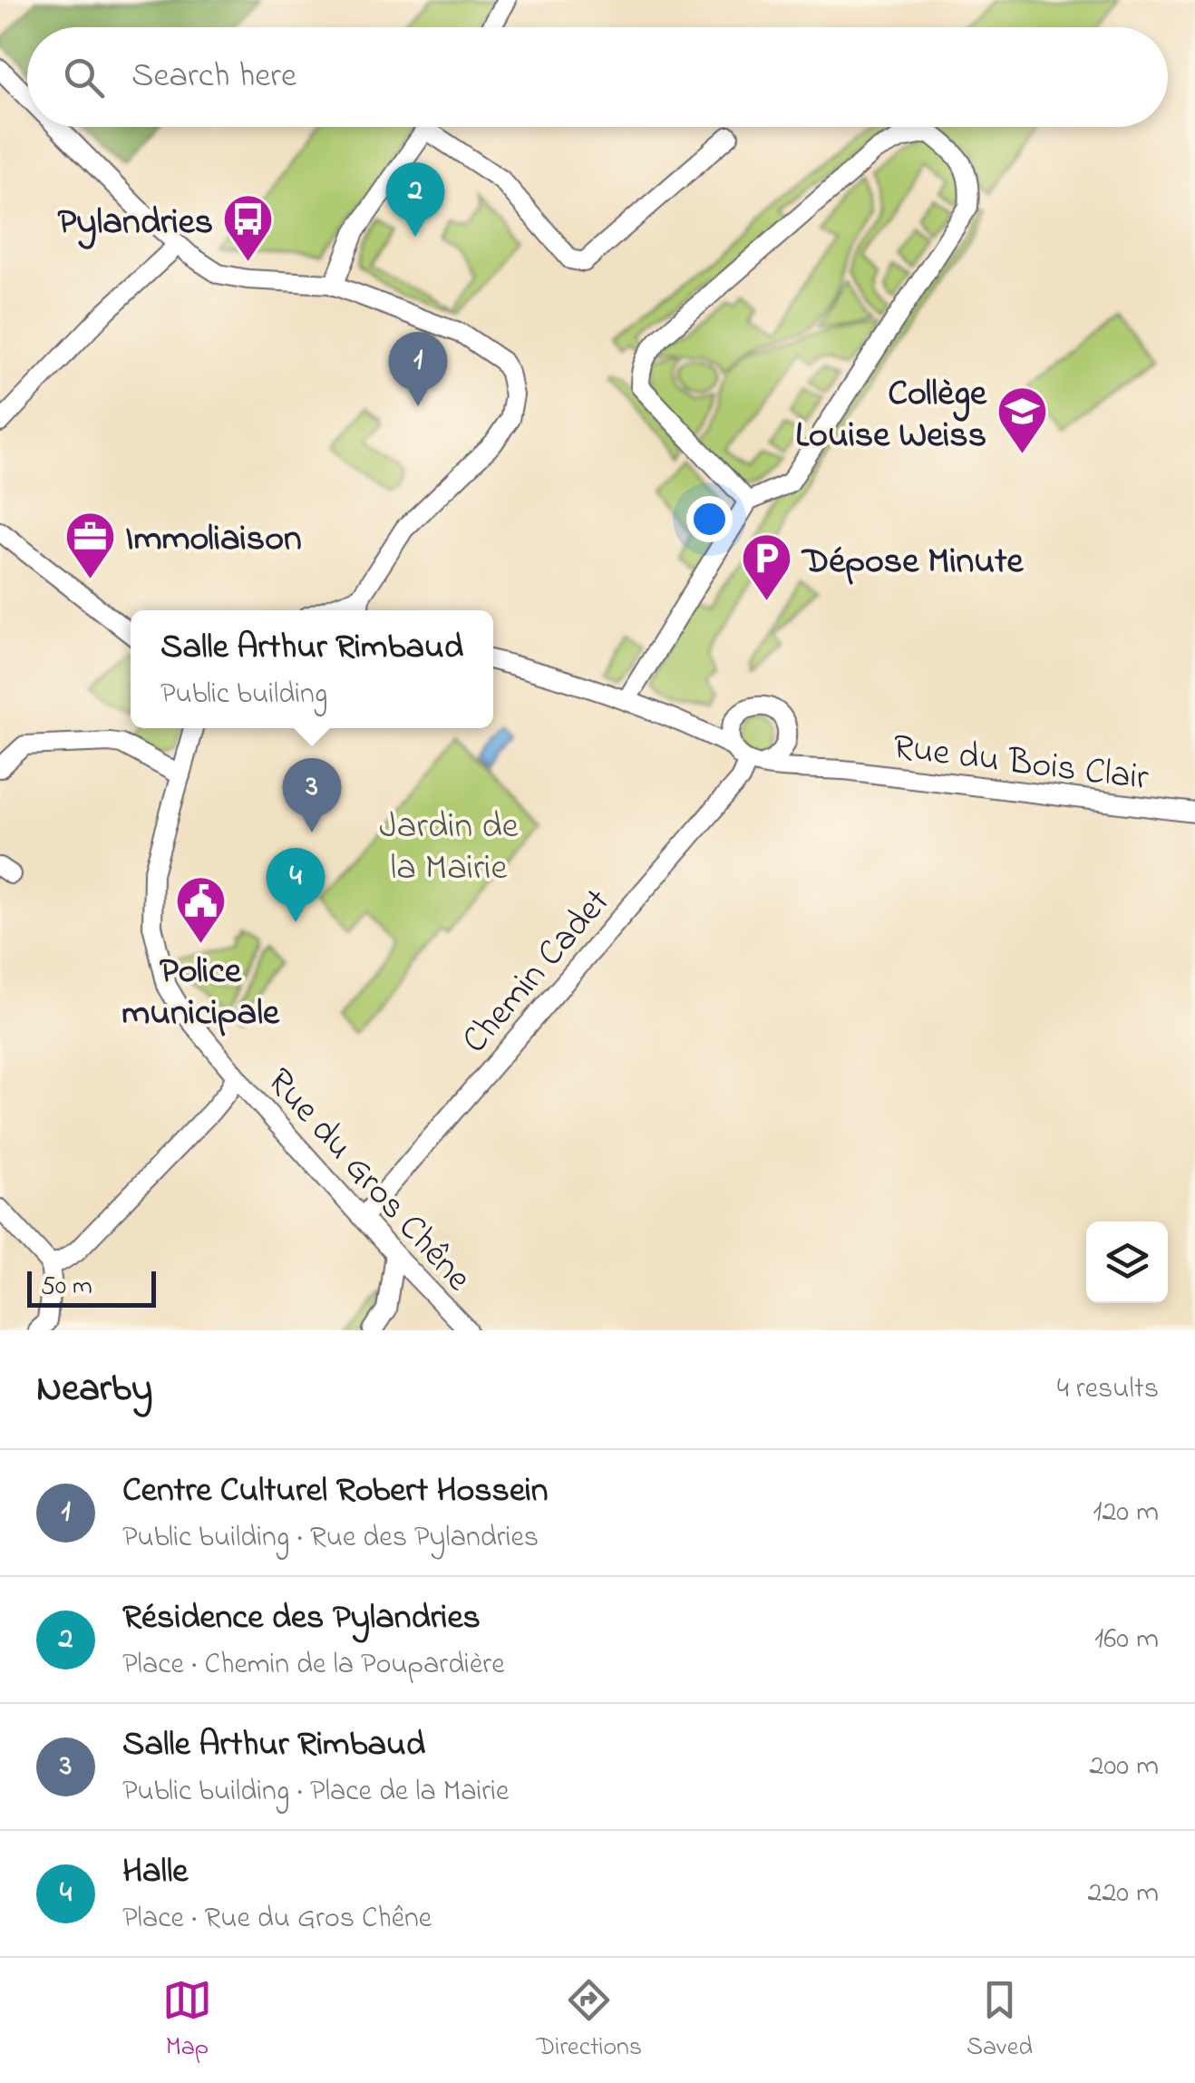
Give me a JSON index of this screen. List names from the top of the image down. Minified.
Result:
{"streets":{"street":["Rue du Bois Clair","Chemin Cadet","Rue du Gros Chêne"]},"crossings":[["Rue du Bois Clair","Chemin Cadet"],["Chemin Cadet","Rue du Gros Chêne"]],"parks":["Jardin de la Mairie"],"places":{"bus stop":["Pylandries"],"school or university":["Collège Louise Weiss"],"office":["Immoliaison"],"parking":["Dépose Minute"],"public building":["Police municipale"]},"scale_bar":"50 m","page":{"search":"Search here","pins":["2","1","3","4"],"popup":["Salle Arthur Rimbaud","Public building"],"scale":"50 m","heading":["Nearby","4 results"],"list":[{"mark":"1","name":"Centre Culturel Robert Hossein","note":"Public building · Rue des Pylandries","value":"120 m"},{"mark":"2","name":"Résidence des Pylandries","note":"Place · Chemin de la Poupardière","value":"160 m"},{"mark":"3","name":"Salle Arthur Rimbaud","note":"Public building · Place de la Mairie","value":"200 m"},{"mark":"4","name":"Halle","note":"Place · Rue du Gros Chêne","value":"220 m"}],"nav":["Map","Directions","Saved"]}}
